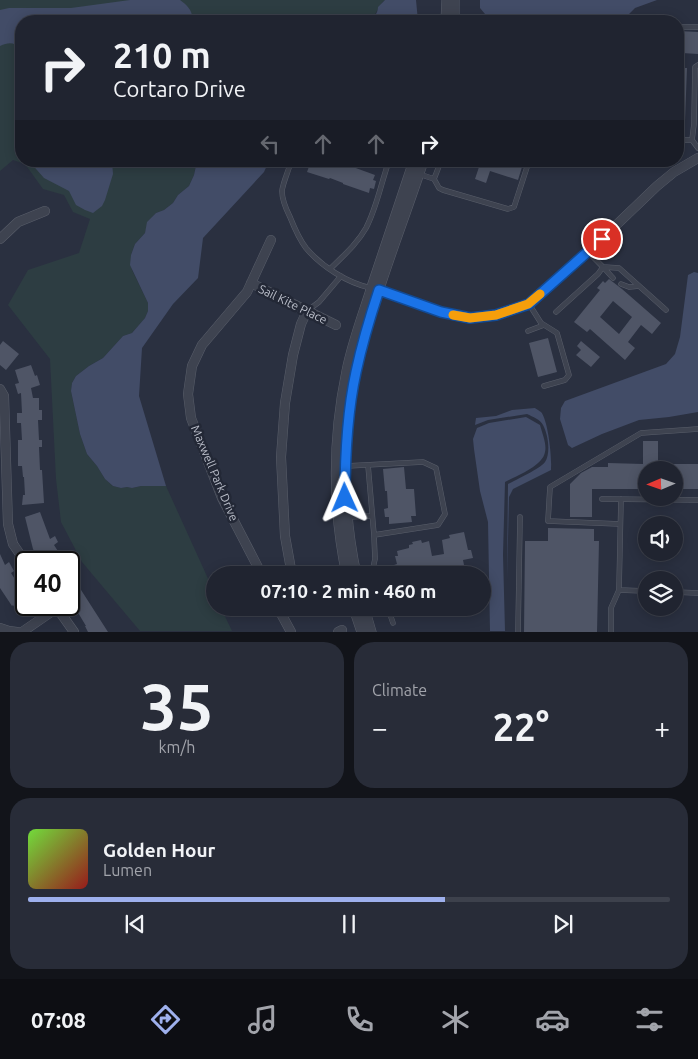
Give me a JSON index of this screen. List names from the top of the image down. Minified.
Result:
{"streets":{"street":["Sail Kite Place","Maxwell Park Drive"]},"crossings":[["Sail Kite Place","Maxwell Park Drive"]],"north":"left","page":{"turn":["210 m","Cortaro Drive"],"limit":"40","trip":"07:10 · 2 min · 460 m","tile":[["35","km/h"],"Climate"],"heat":["−","22°","+"],"song":["Golden Hour","Lumen"],"tabs":"07:08"}}
